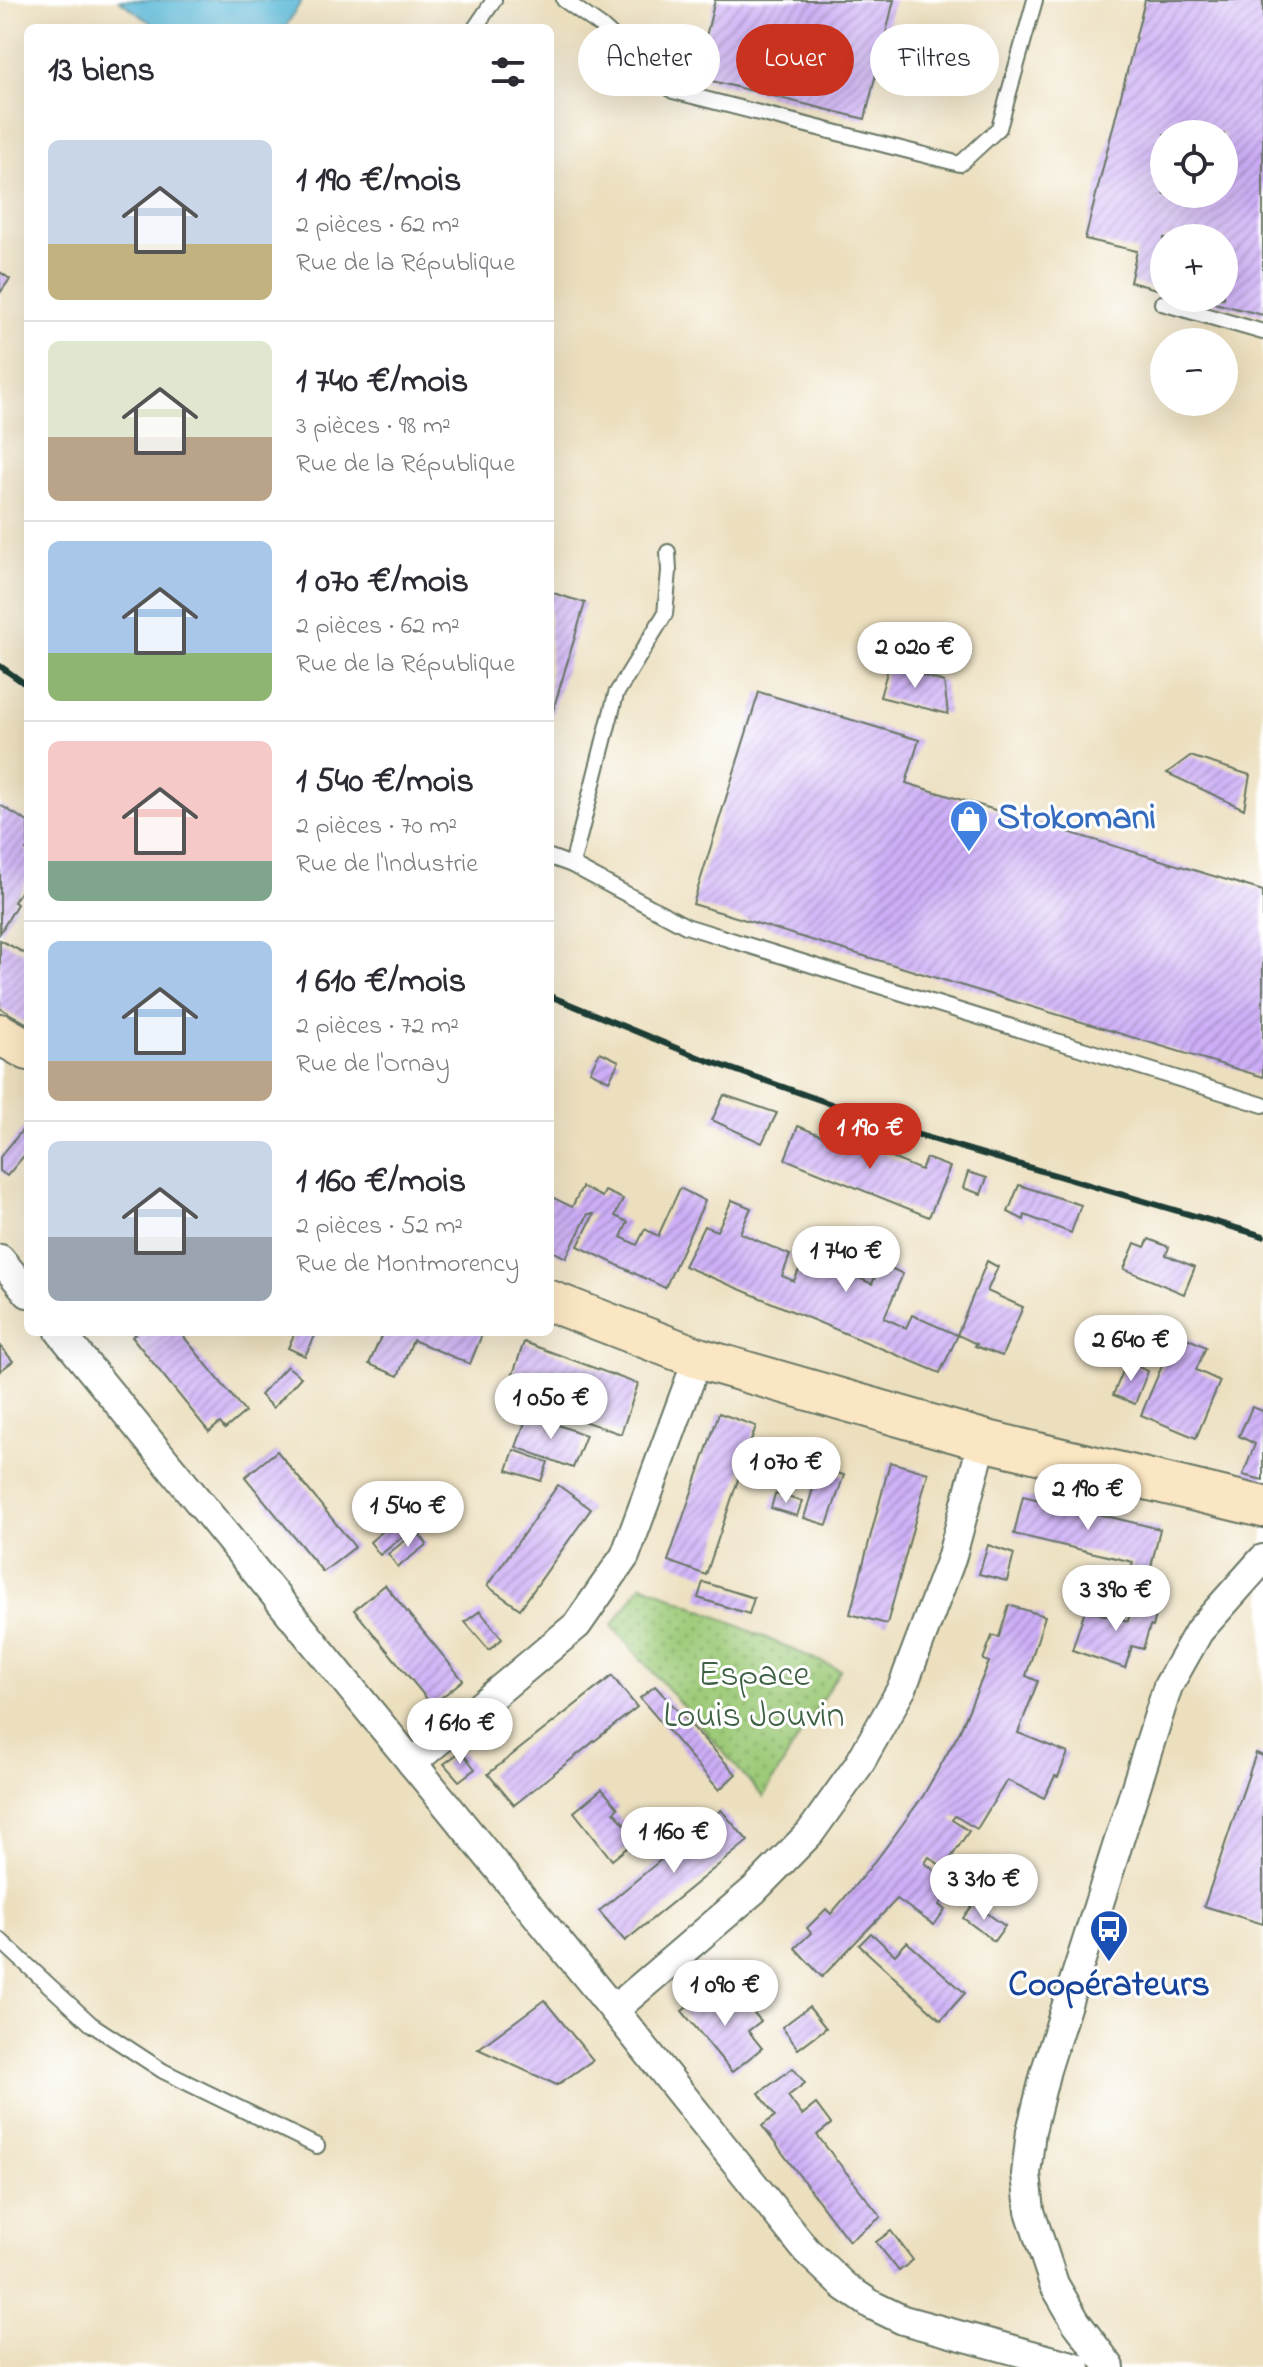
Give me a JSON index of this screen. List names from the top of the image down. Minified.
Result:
{"parks":["Espace Louis Jouvin"],"places":{"shop":["Stokomani"],"bus stop":["Coopérateurs"]},"page":{"chip":["Acheter","Louer","Filtres"],"heading":"13 biens","map_buttons":["+","−"],"list":[{"name":"1 190 €/mois","note":"2 pièces · 62 m² · Rue de la République"},{"name":"1 740 €/mois","note":"3 pièces · 98 m² · Rue de la République"},{"name":"1 070 €/mois","note":"2 pièces · 62 m² · Rue de la République"},{"name":"1 540 €/mois","note":"2 pièces · 70 m² · Rue de l'Industrie"},{"name":"1 610 €/mois","note":"2 pièces · 72 m² · Rue de l'Ornay"},{"name":"1 160 €/mois","note":"2 pièces · 52 m² · Rue de Montmorency"}],"price":["2 020 €","1 190 €","1 740 €","2 640 €","1 050 €","1 070 €","2 190 €","1 540 €","3 390 €","1 610 €","1 160 €","3 310 €","1 090 €"]}}
